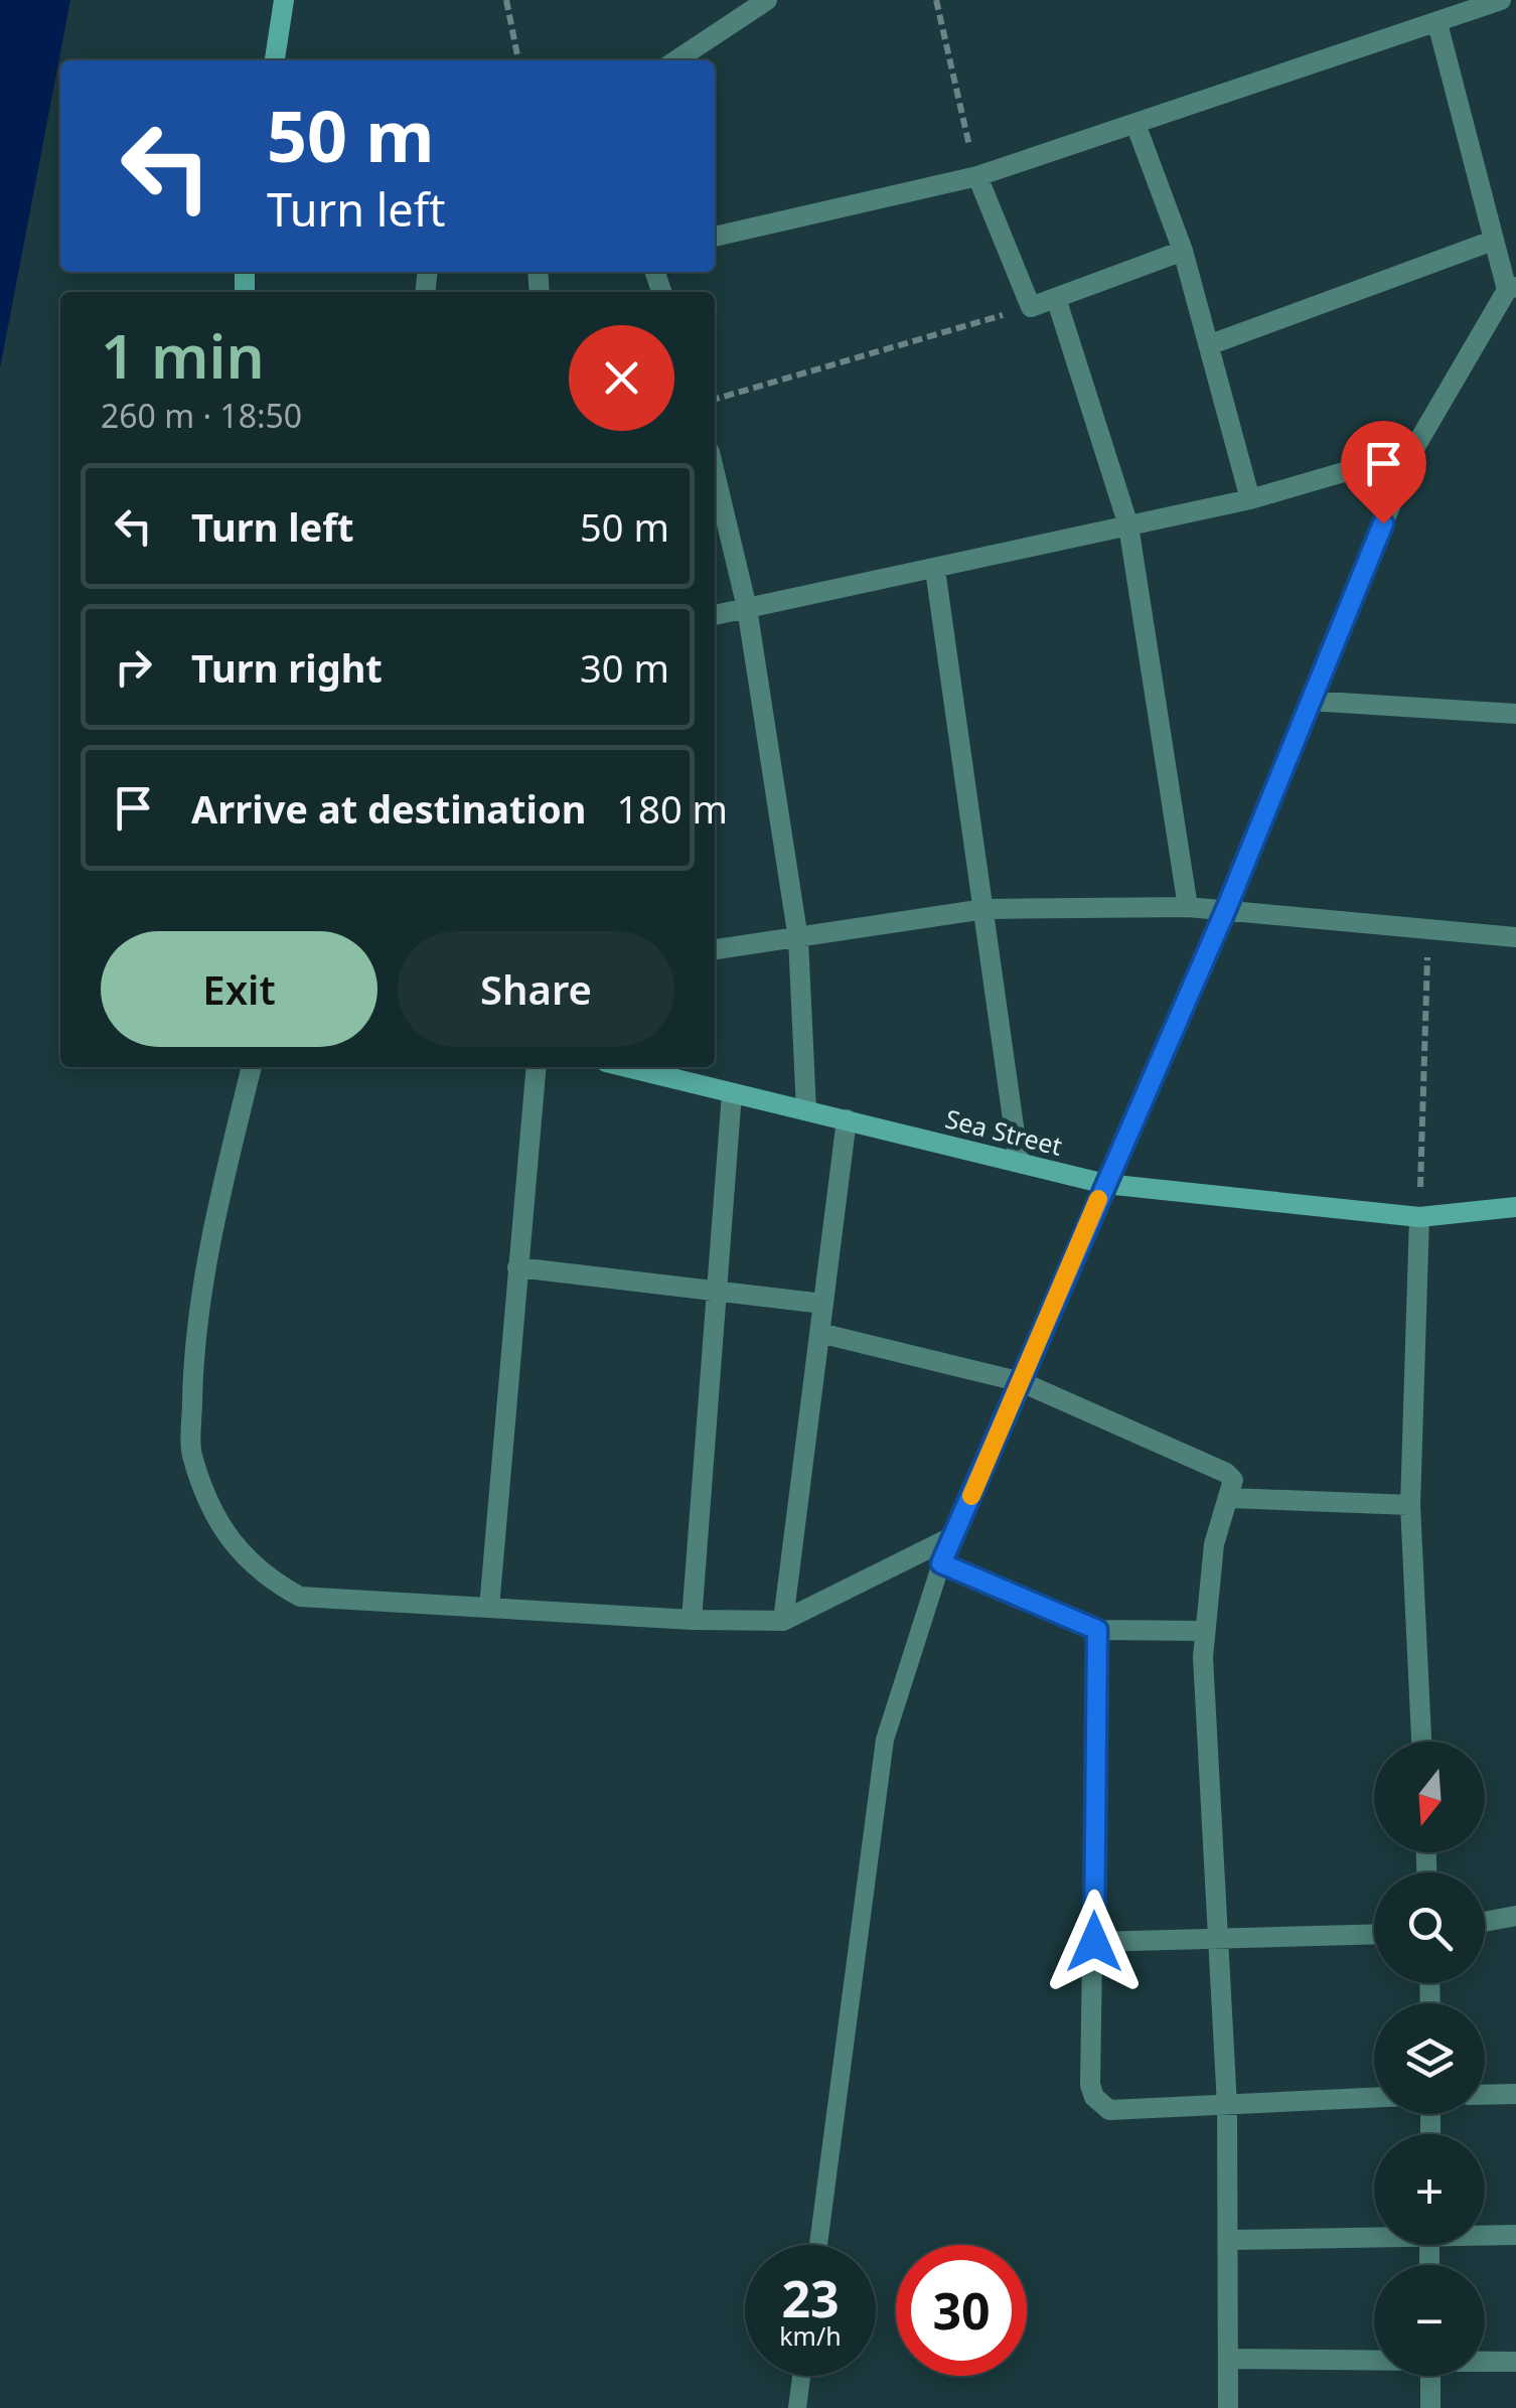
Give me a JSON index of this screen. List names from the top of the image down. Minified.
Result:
{"streets":{"street":["Sea Street"]},"north":"bottom","page":{"turn":["50 m","Turn left"],"heading":["1 min","260 m · 18:50"],"list":[{"name":"Turn left","value":"50 m"},{"name":"Turn right","value":"30 m"},{"name":"Arrive at destination","value":"180 m"}],"buttons":["Exit","Share"],"map_buttons":["+","−"],"speed":"23 km/h","limit":"30"}}
